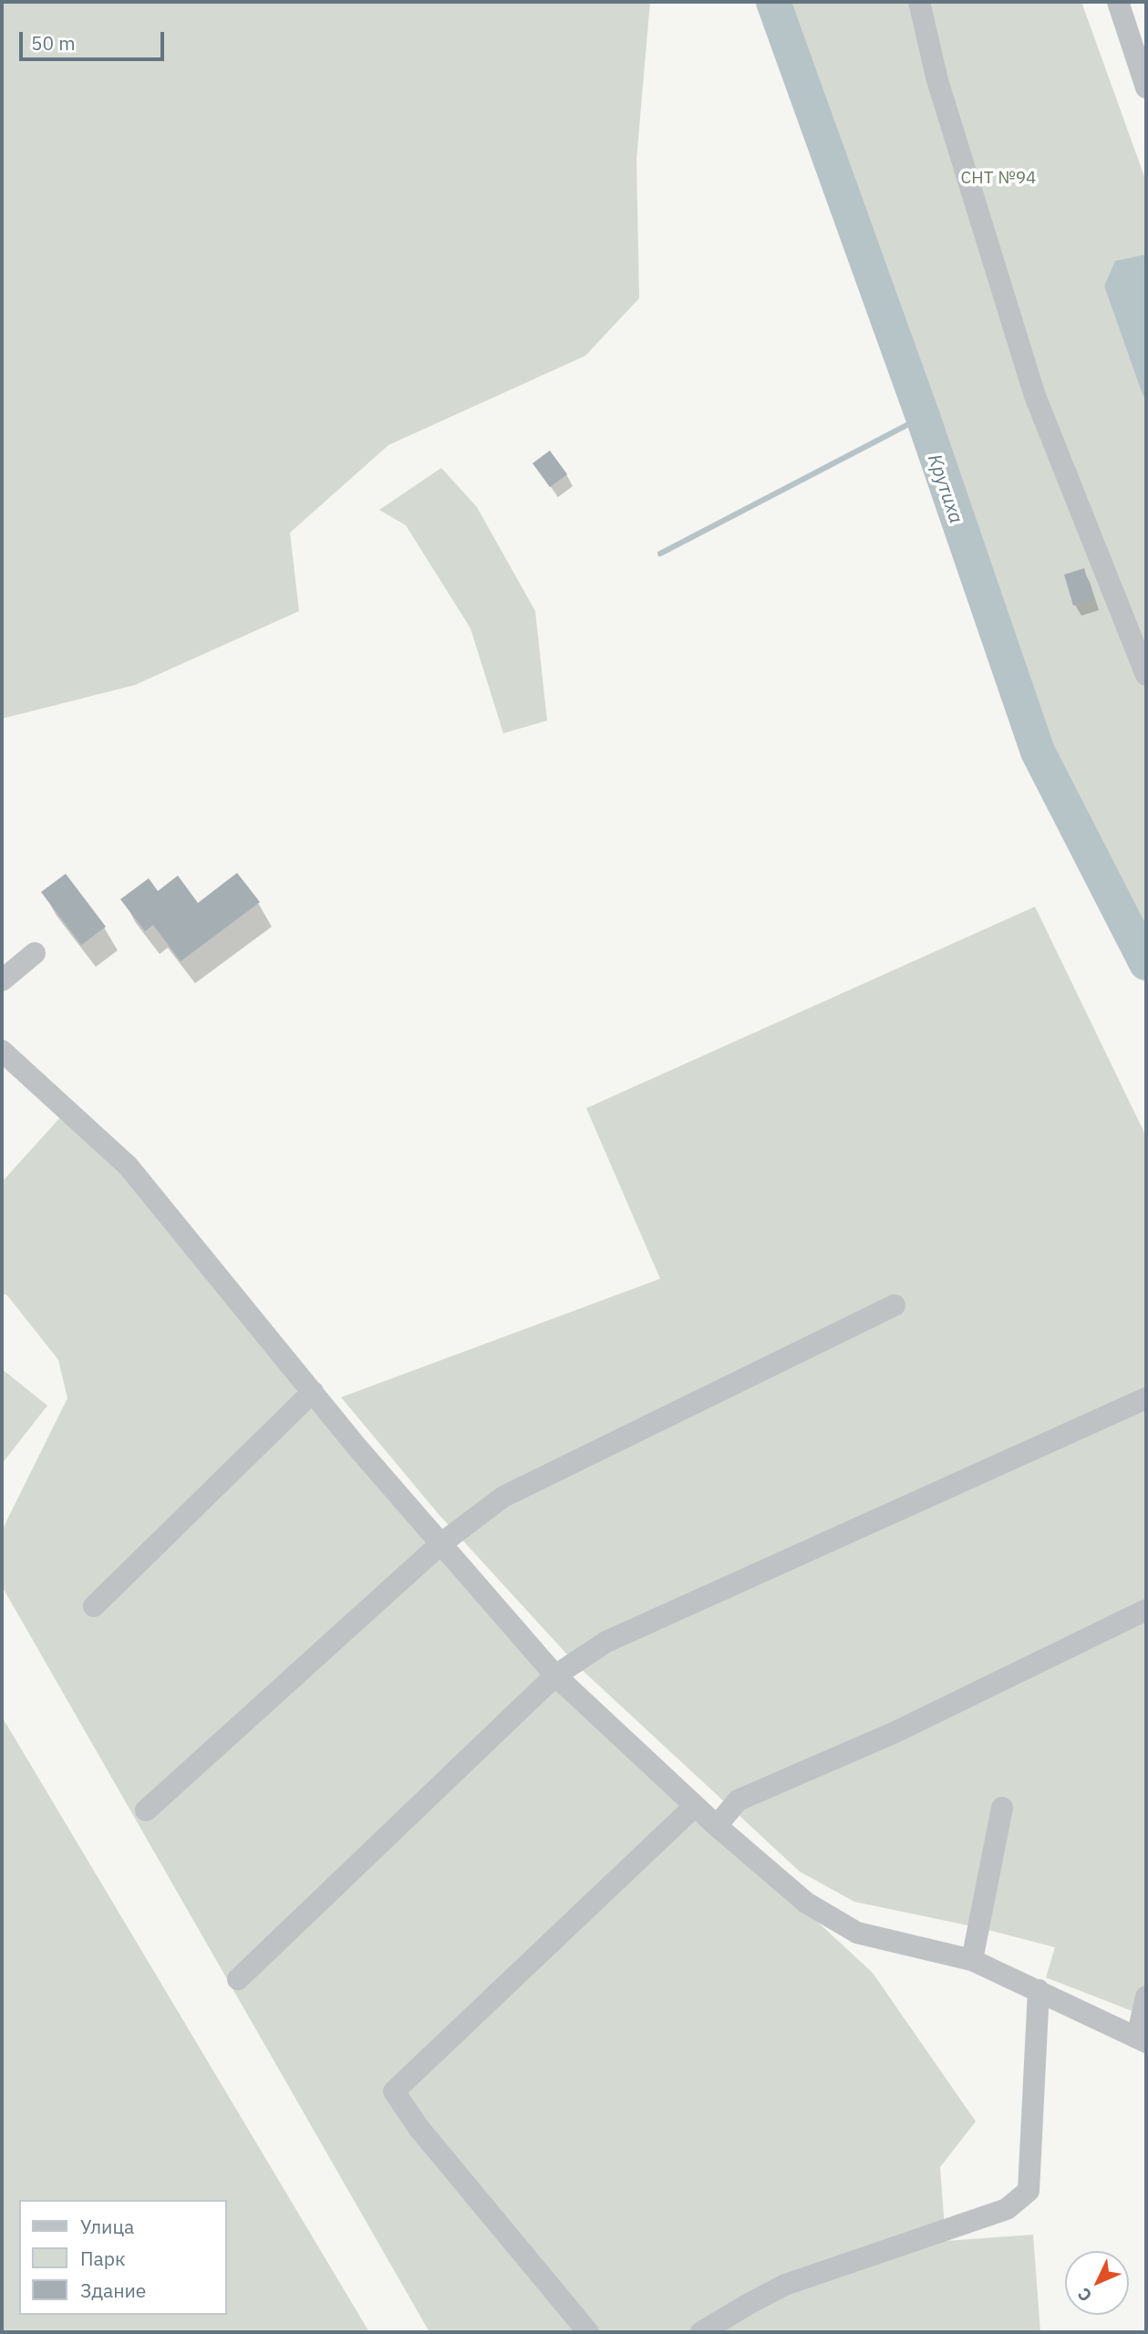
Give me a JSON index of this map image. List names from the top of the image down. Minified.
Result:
{"water":["Крутиха"],"parks":["СНТ №94"],"legend":["Улица","Парк","Здание"],"scale_bar":"50 m","north":"bottom left"}
